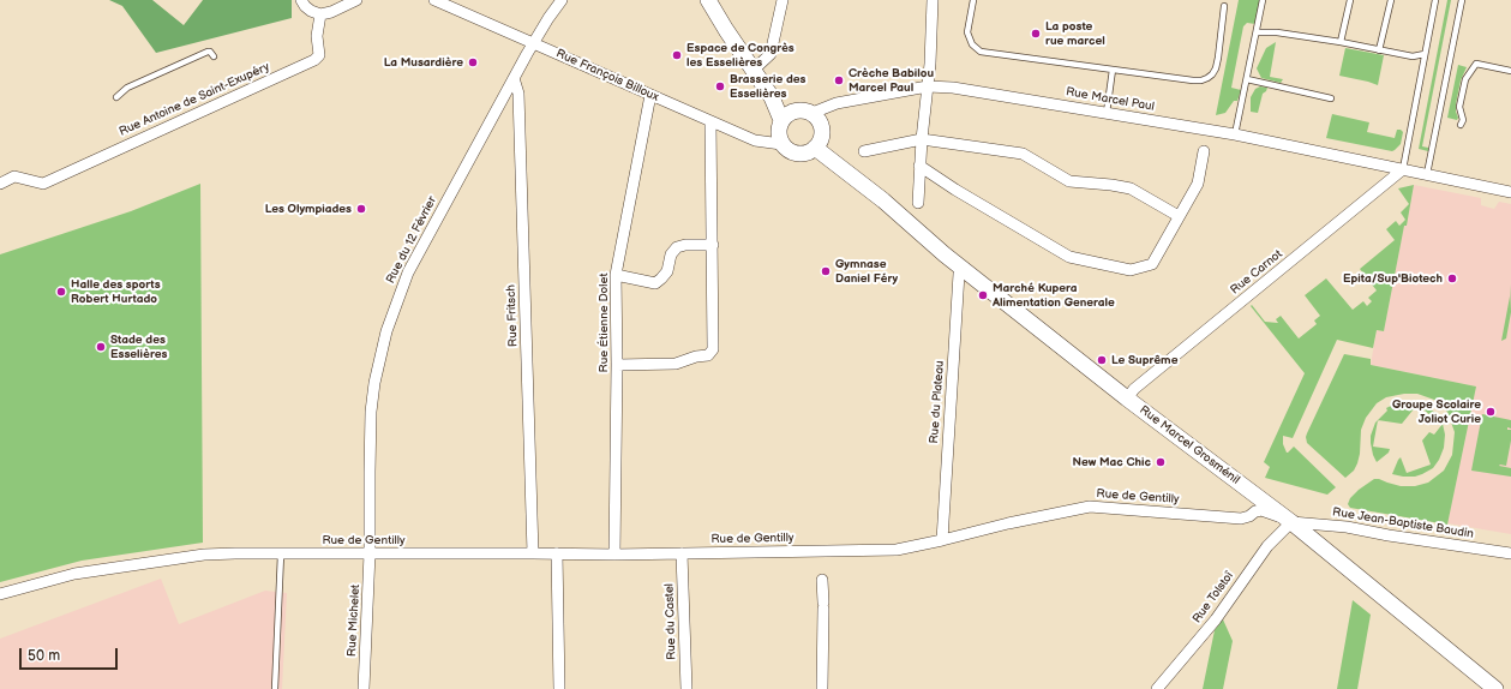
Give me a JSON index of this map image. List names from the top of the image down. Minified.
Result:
{"streets":{"street":["Rue François Billoux","Rue Antoine de Saint-Exupéry","Rue Marcel Paul","Rue du 12 Février","Rue Carnot","Rue Fritsch","Rue Étienne Dolet","Rue du Plateau","Rue Marcel Grosménil","Rue de Gentilly","Rue Jean-Baptiste Baudin","Rue Tolstoï","Rue Michelet","Rue du Castel"]},"crossings":[["Rue François Billoux","Rue Marcel Paul"],["Rue François Billoux","Rue du 12 Février"],["Rue François Billoux","Rue Étienne Dolet"],["Rue François Billoux","Rue Marcel Grosménil"],["Rue Marcel Paul","Rue Carnot"],["Rue Marcel Paul","Rue Marcel Grosménil"],["Rue du 12 Février","Rue Fritsch"],["Rue du 12 Février","Rue de Gentilly"],["Rue du 12 Février","Rue Michelet"],["Rue Carnot","Rue Marcel Grosménil"],["Rue Fritsch","Rue de Gentilly"],["Rue Étienne Dolet","Rue de Gentilly"],["Rue du Plateau","Rue Marcel Grosménil"],["Rue du Plateau","Rue de Gentilly"],["Rue Marcel Grosménil","Rue de Gentilly"],["Rue Marcel Grosménil","Rue Jean-Baptiste Baudin"],["Rue Marcel Grosménil","Rue Tolstoï"],["Rue de Gentilly","Rue Jean-Baptiste Baudin"],["Rue de Gentilly","Rue Tolstoï"],["Rue de Gentilly","Rue Michelet"],["Rue de Gentilly","Rue du Castel"],["Rue Jean-Baptiste Baudin","Rue Tolstoï"]],"places":["La poste rue marcel","Espace de Congrès les Esselières","La Musardière","Crèche Babilou Marcel Paul","Brasserie des Esselières","Les Olympiades","Gymnase Daniel Féry","Epita/Sup'Biotech","Halle des sports Robert Hurtado","Marché Kupera Alimentation Generale","Stade des Esselières","Le Suprême","Groupe Scolaire Joliot Curie","New Mac Chic"],"scale_bar":"50 m"}
